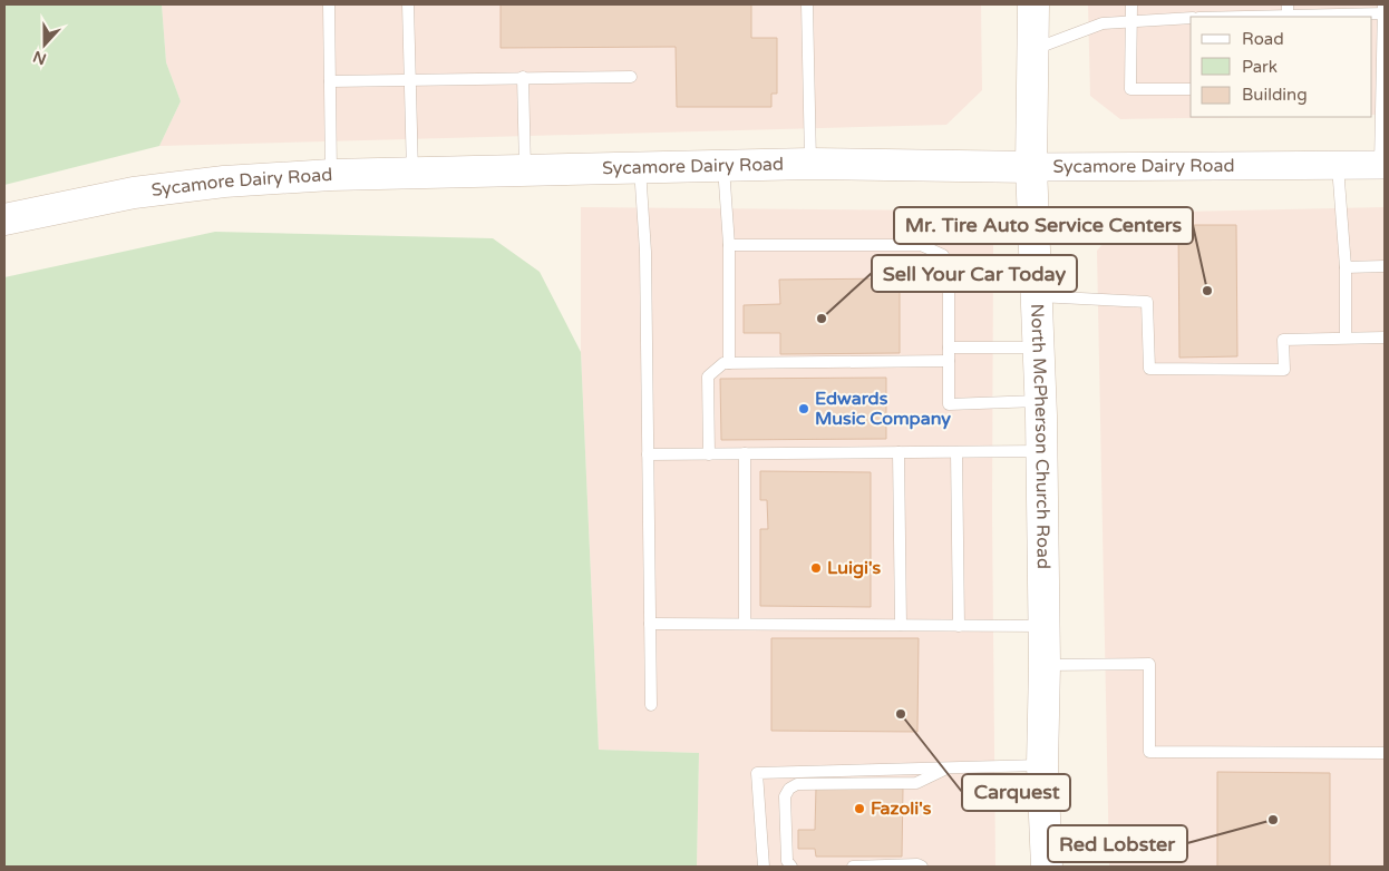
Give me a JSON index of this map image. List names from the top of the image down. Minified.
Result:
{"streets":{"main road":["Sycamore Dairy Road","North McPherson Church Road"]},"crossings":[["Sycamore Dairy Road","North McPherson Church Road"]],"places":["Mr. Tire Auto Service Centers","Sell Your Car Today","Edwards Music Company","Luigi's","Carquest","Fazoli's","Red Lobster"],"legend":["Road","Park","Building"],"north":"bottom"}
